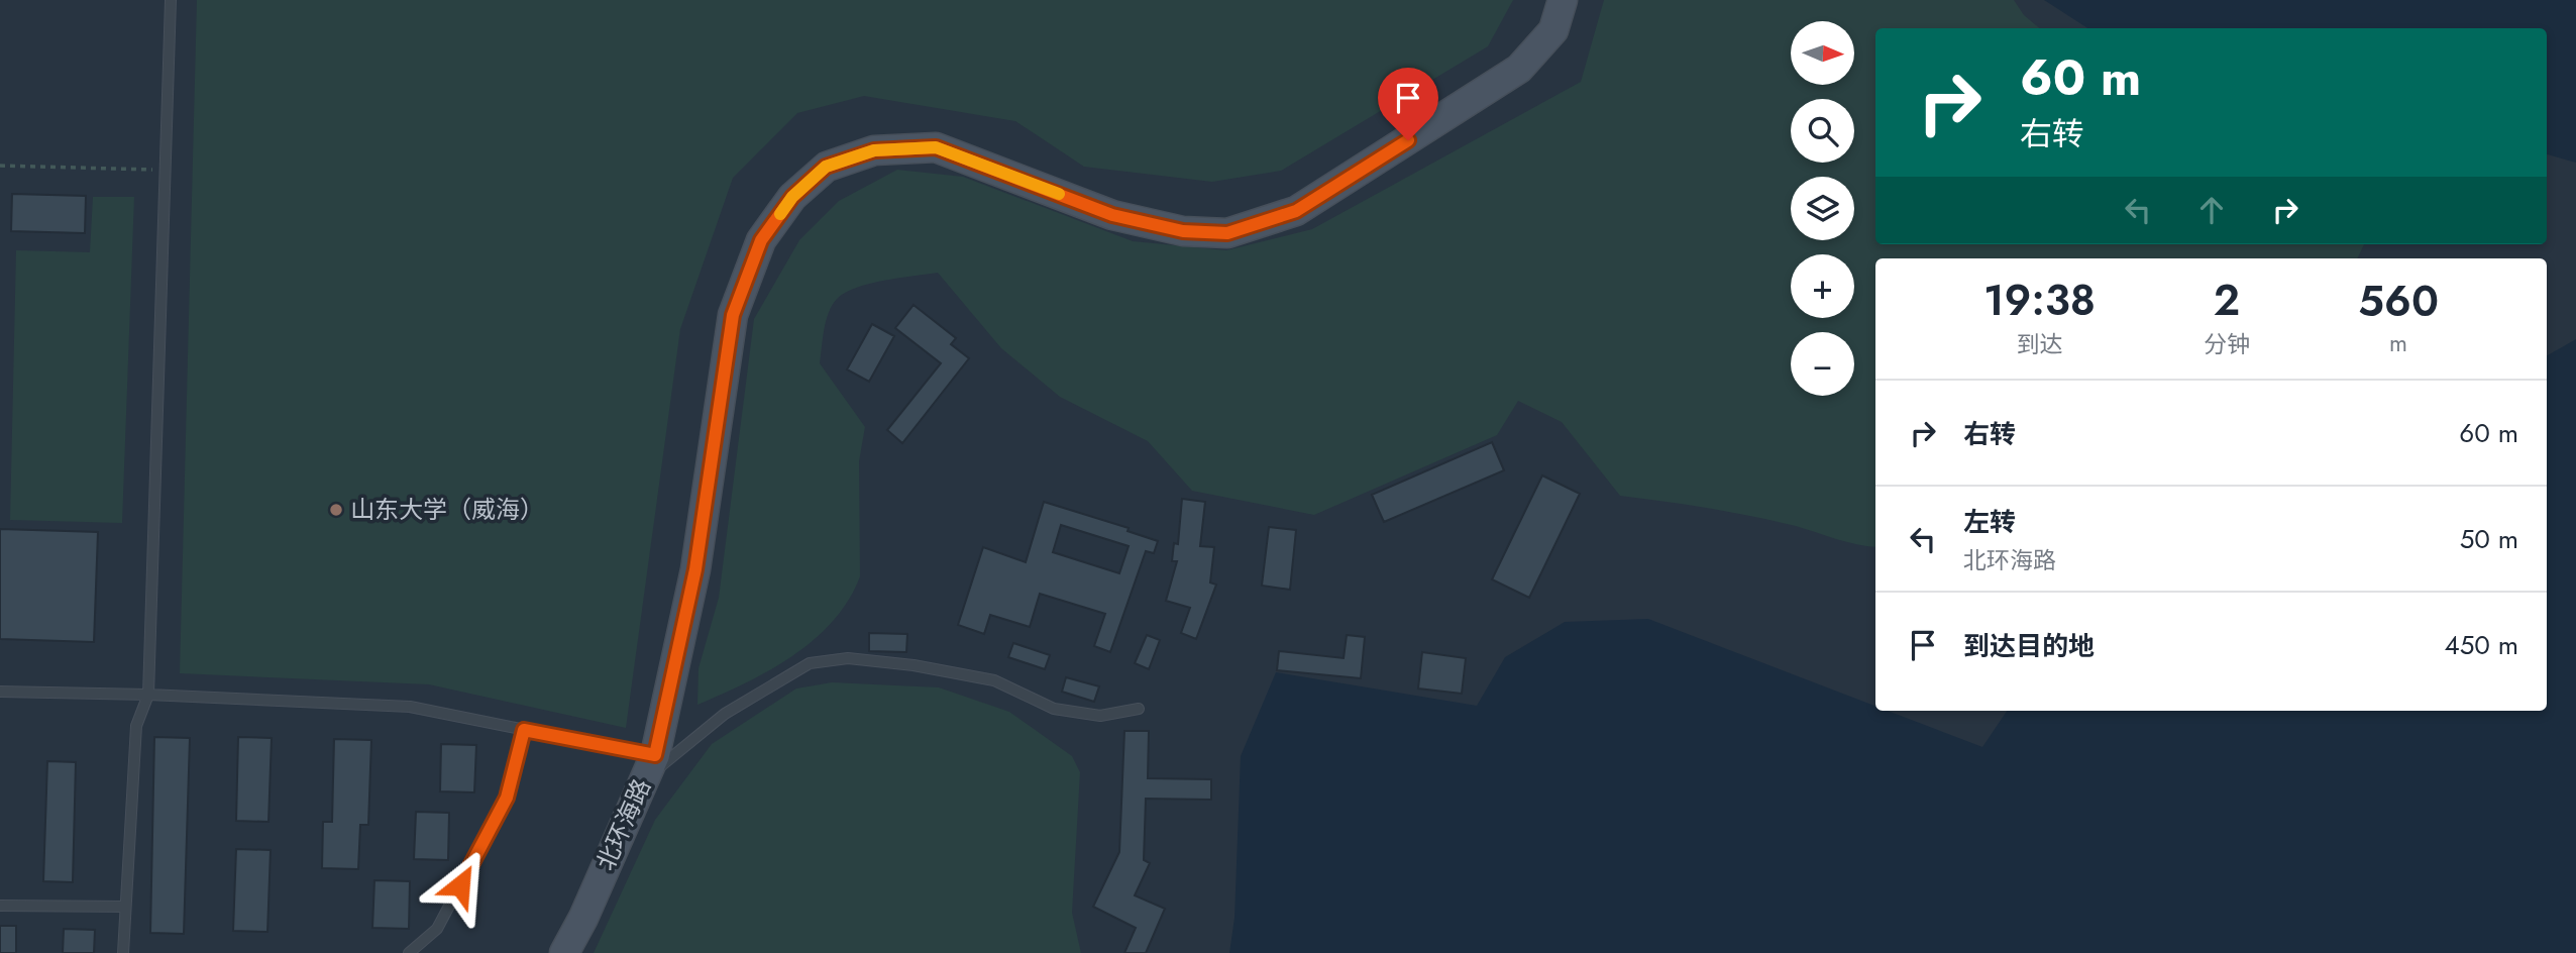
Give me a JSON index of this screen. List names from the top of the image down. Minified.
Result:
{"streets":{"main road":["北环海路"]},"places":["山东大学（威海）"],"north":"right","page":{"map_buttons":["+","−"],"turn":["60 m","右转"],"eta":["19:38","到达","2","分钟","560","m"],"list":[{"name":"右转","value":"60 m"},{"name":"左转","note":"北环海路","value":"50 m"},{"name":"到达目的地","value":"450 m"}]}}
